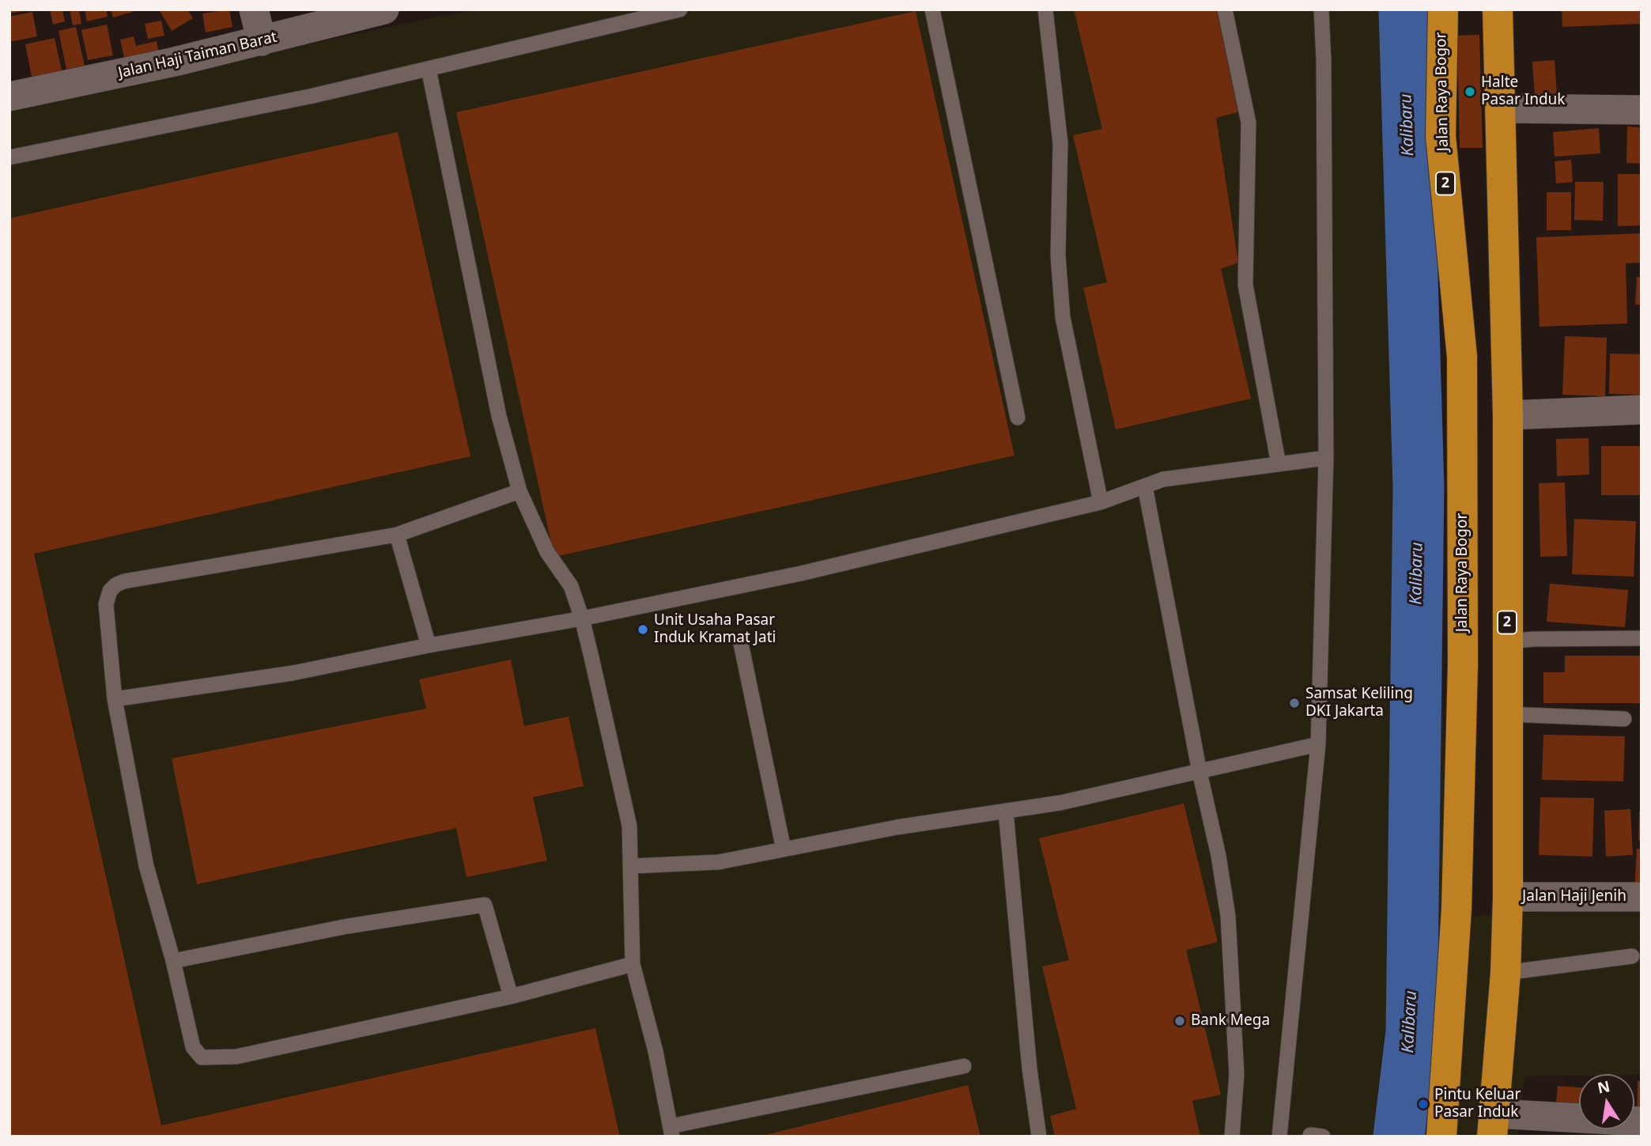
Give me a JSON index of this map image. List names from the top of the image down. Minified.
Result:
{"streets":{"highway":["Jalan Raya Bogor","2"],"street":["Jalan Haji Taiman Barat","Jalan Haji Jenih"]},"crossings":[["2","Jalan Haji Jenih"]],"water":["Kalibaru"],"places":["Halte Pasar Induk","Unit Usaha Pasar Induk Kramat Jati","Samsat Keliling DKI Jakarta","Bank Mega","Pintu Keluar Pasar Induk"],"north":"top"}
